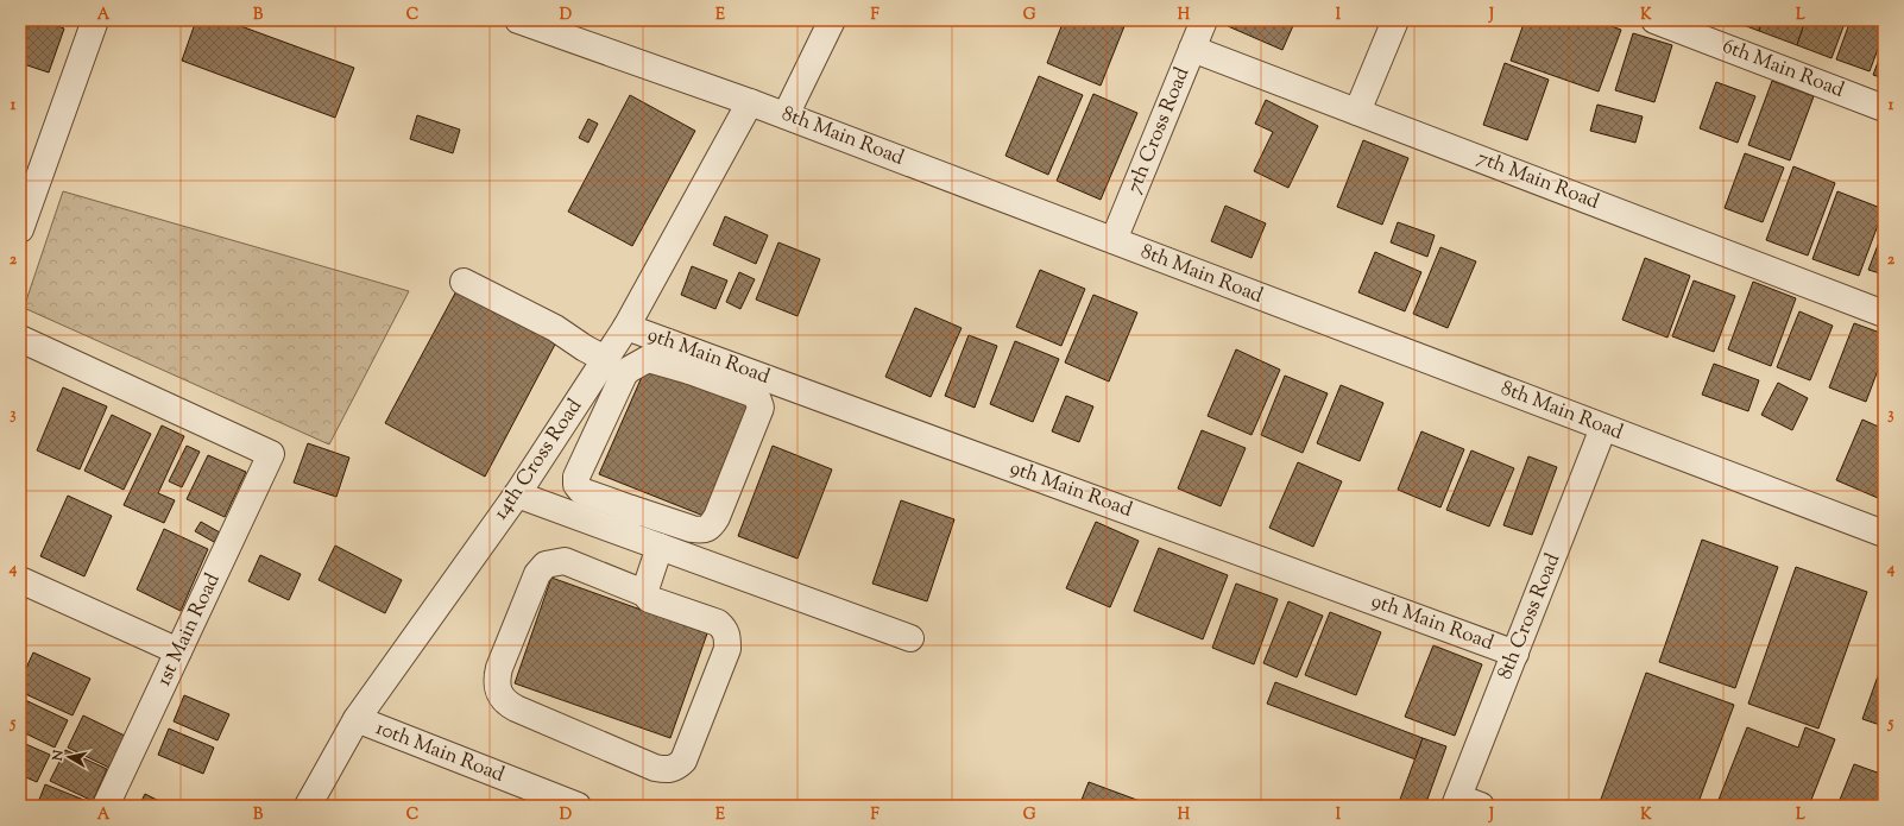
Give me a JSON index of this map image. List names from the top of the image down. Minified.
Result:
{"streets":{"street":["6th Main Road","7th Cross Road","8th Main Road","7th Main Road","9th Main Road","14th Cross Road","8th Cross Road","1st Main Road","10th Main Road"]},"crossings":[["7th Cross Road","8th Main Road"],["7th Cross Road","7th Main Road"],["8th Main Road","14th Cross Road"],["8th Main Road","8th Cross Road"],["9th Main Road","14th Cross Road"],["9th Main Road","8th Cross Road"],["14th Cross Road","10th Main Road"]],"north":"left","grid":{"columns":["A","B","C","D","E","F","G","H","I","J","K","L"],"rows":["1","2","3","4","5"]}}
